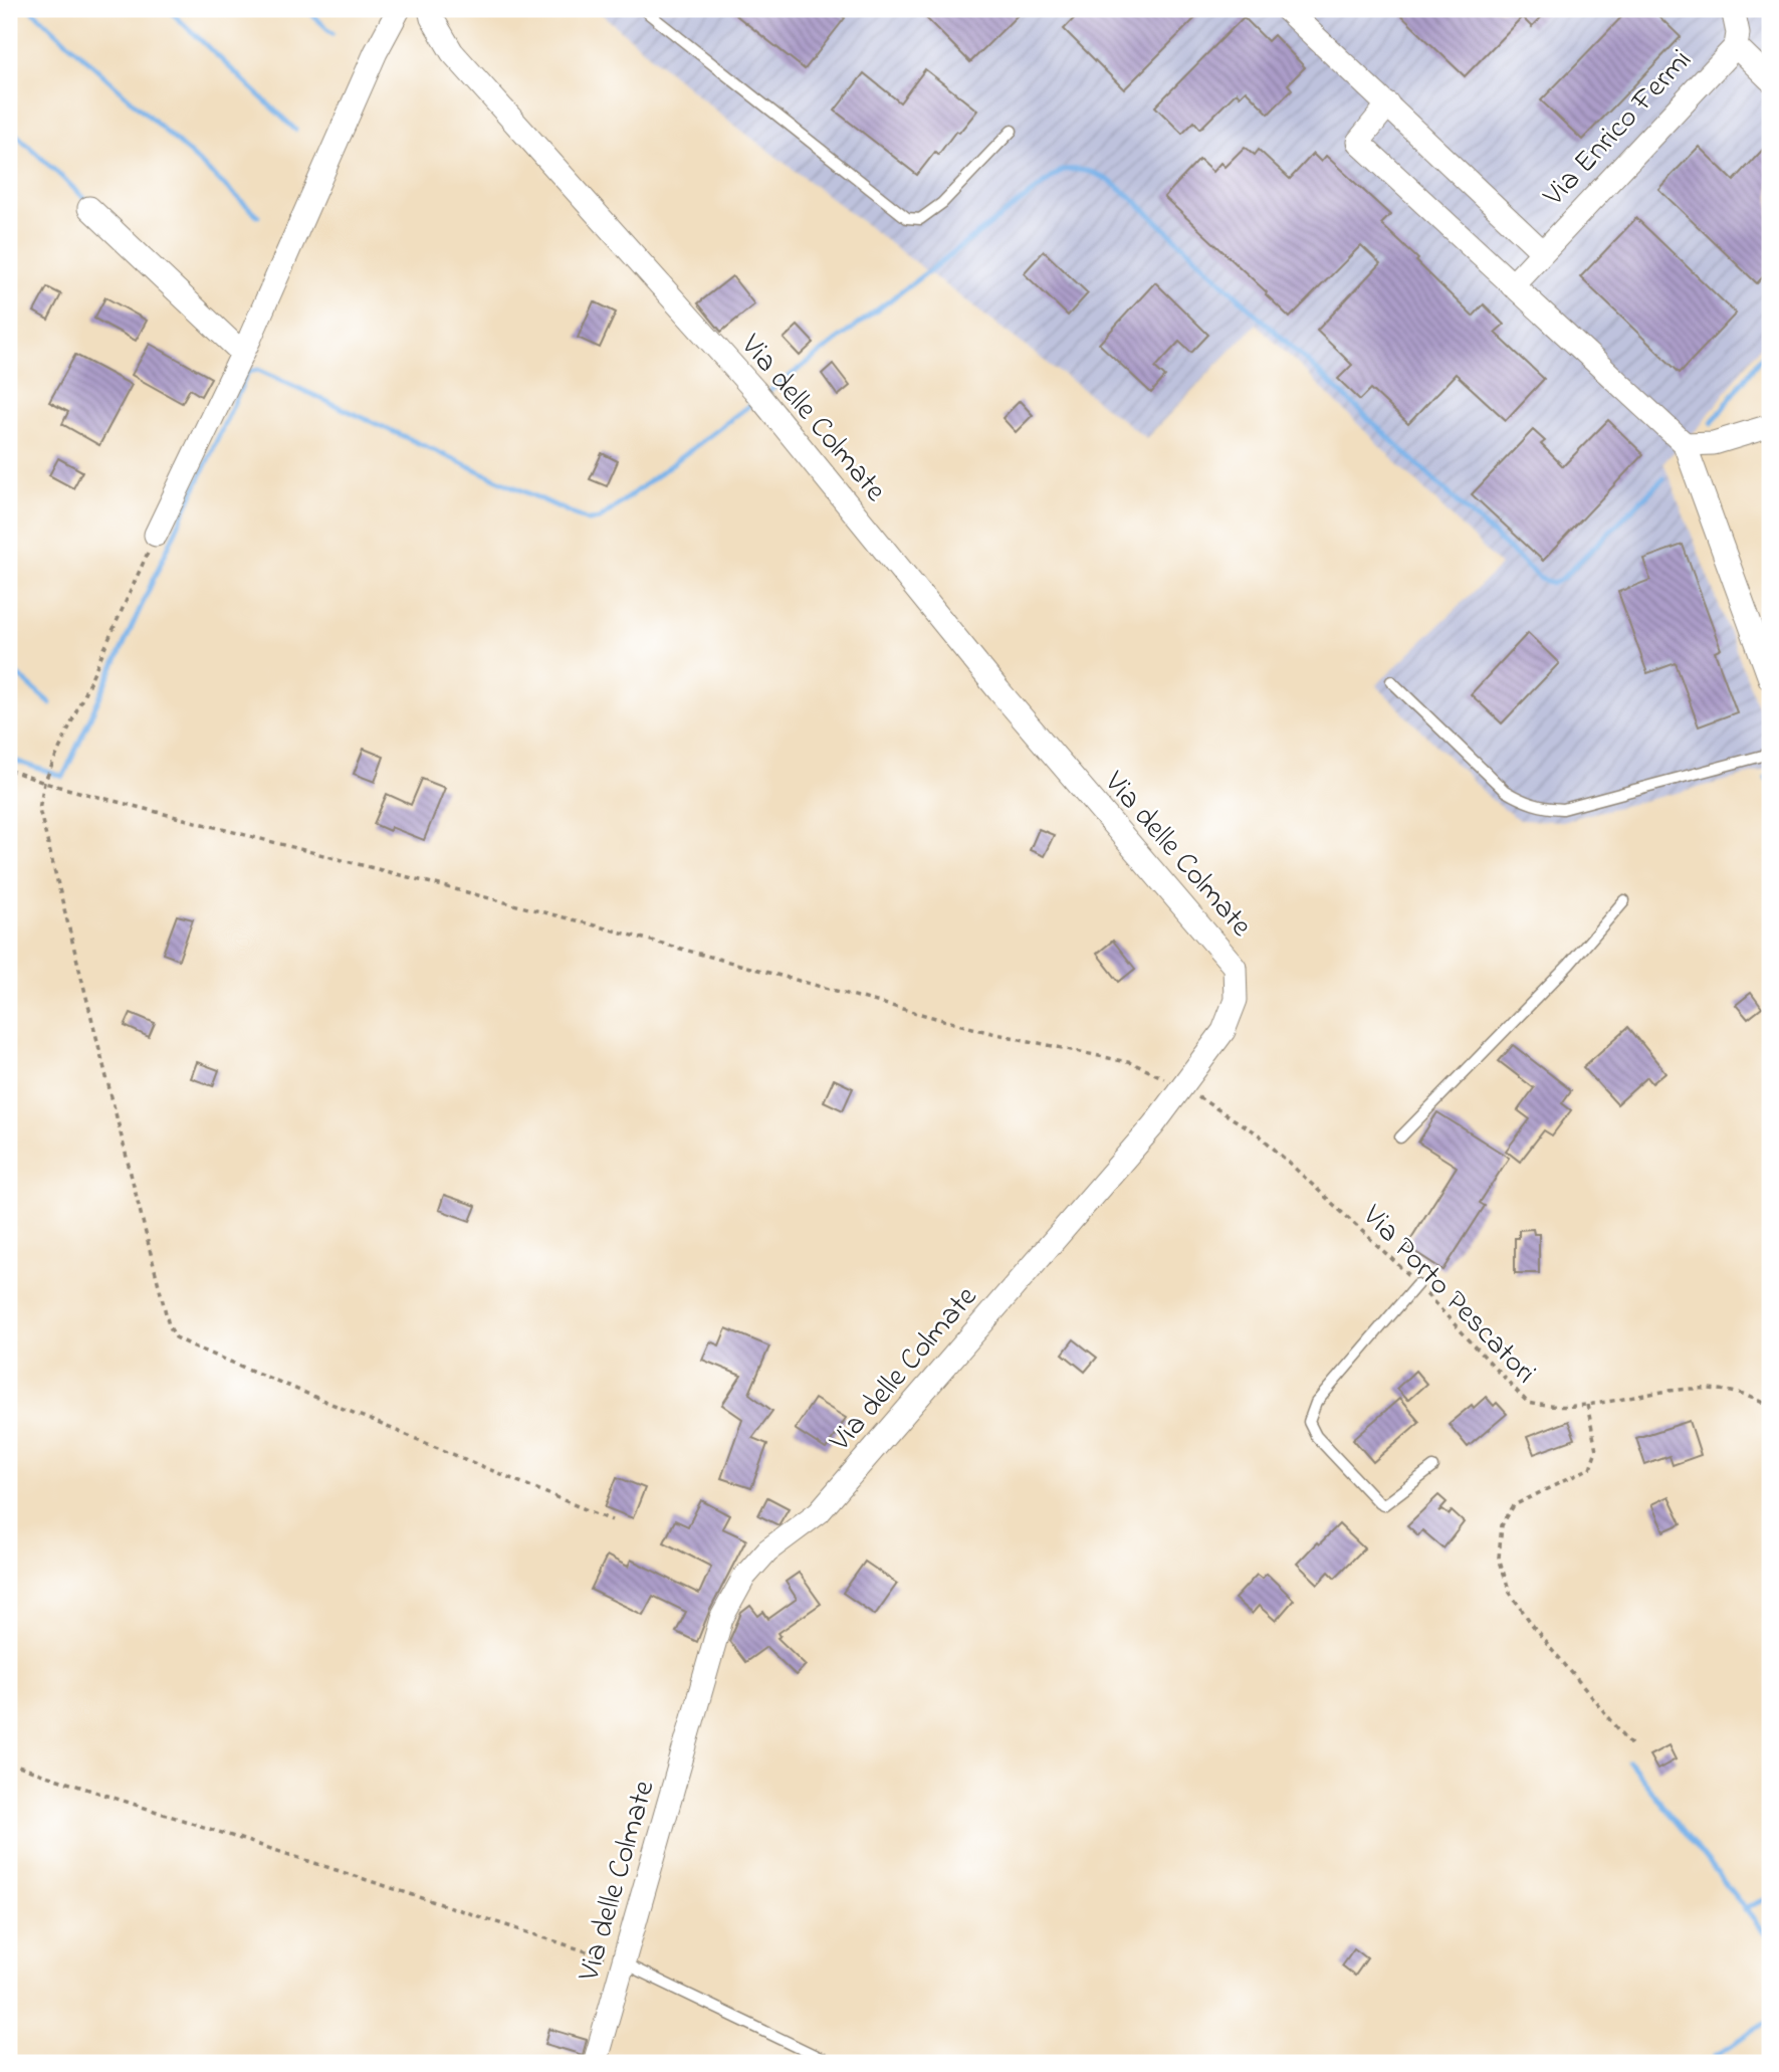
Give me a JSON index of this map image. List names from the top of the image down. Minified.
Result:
{"streets":{"street":["Via Enrico Fermi","Via delle Colmate"],"path":["Via Porto Pescatori"]},"crossings":[["Via delle Colmate","Via Porto Pescatori"]]}
